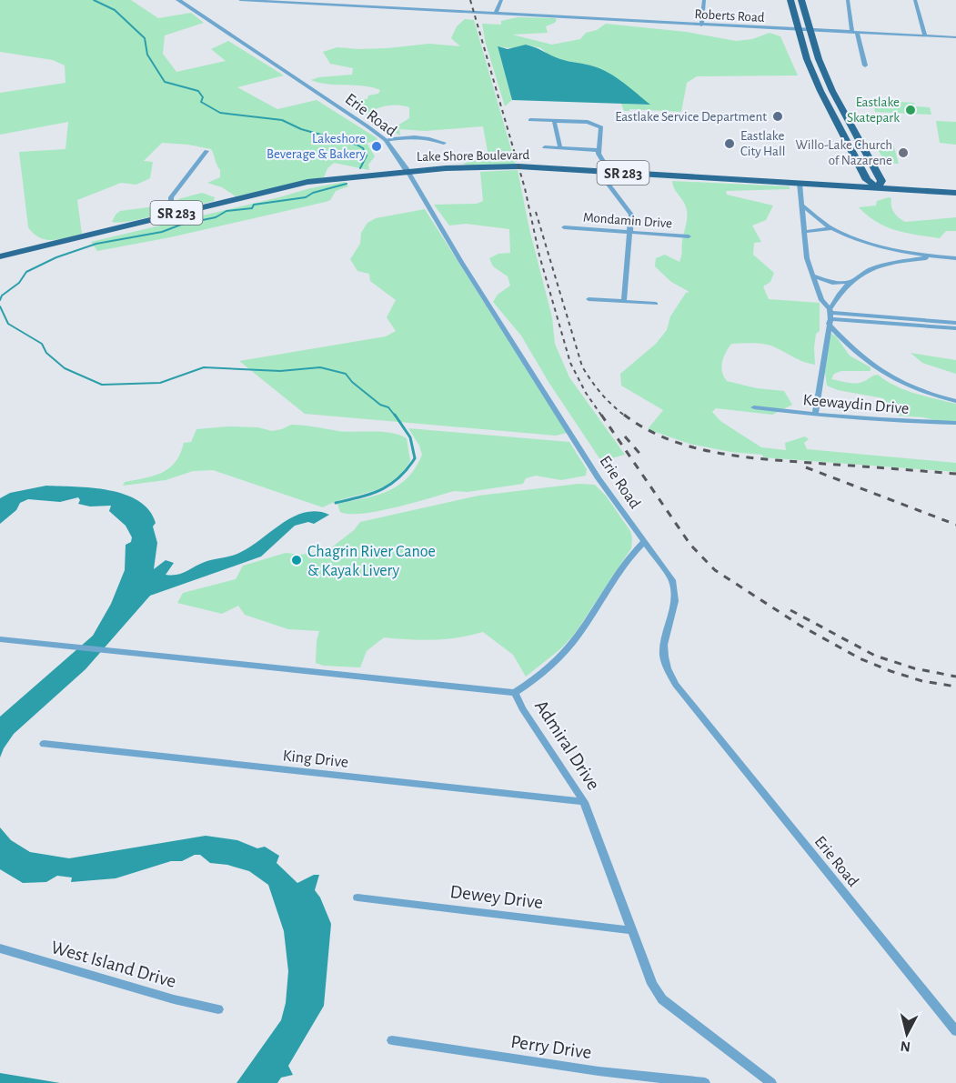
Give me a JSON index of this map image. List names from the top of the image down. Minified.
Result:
{"streets":{"main road":["Lake Shore Boulevard","SR 283"],"street":["Roberts Road","Erie Road","Mondamin Drive","Keewaydin Drive","Admiral Drive","King Drive","Dewey Drive","West Island Drive","Perry Drive"]},"crossings":[["Erie Road","Lake Shore Boulevard"],["Admiral Drive","King Drive"],["Admiral Drive","Dewey Drive"]],"places":["Eastlake Skatepark","Eastlake Service Department","Eastlake City Hall","Lakeshore Beverage & Bakery","Willo-Lake Church of Nazarene","Chagrin River Canoe & Kayak Livery"],"north":"bottom"}
